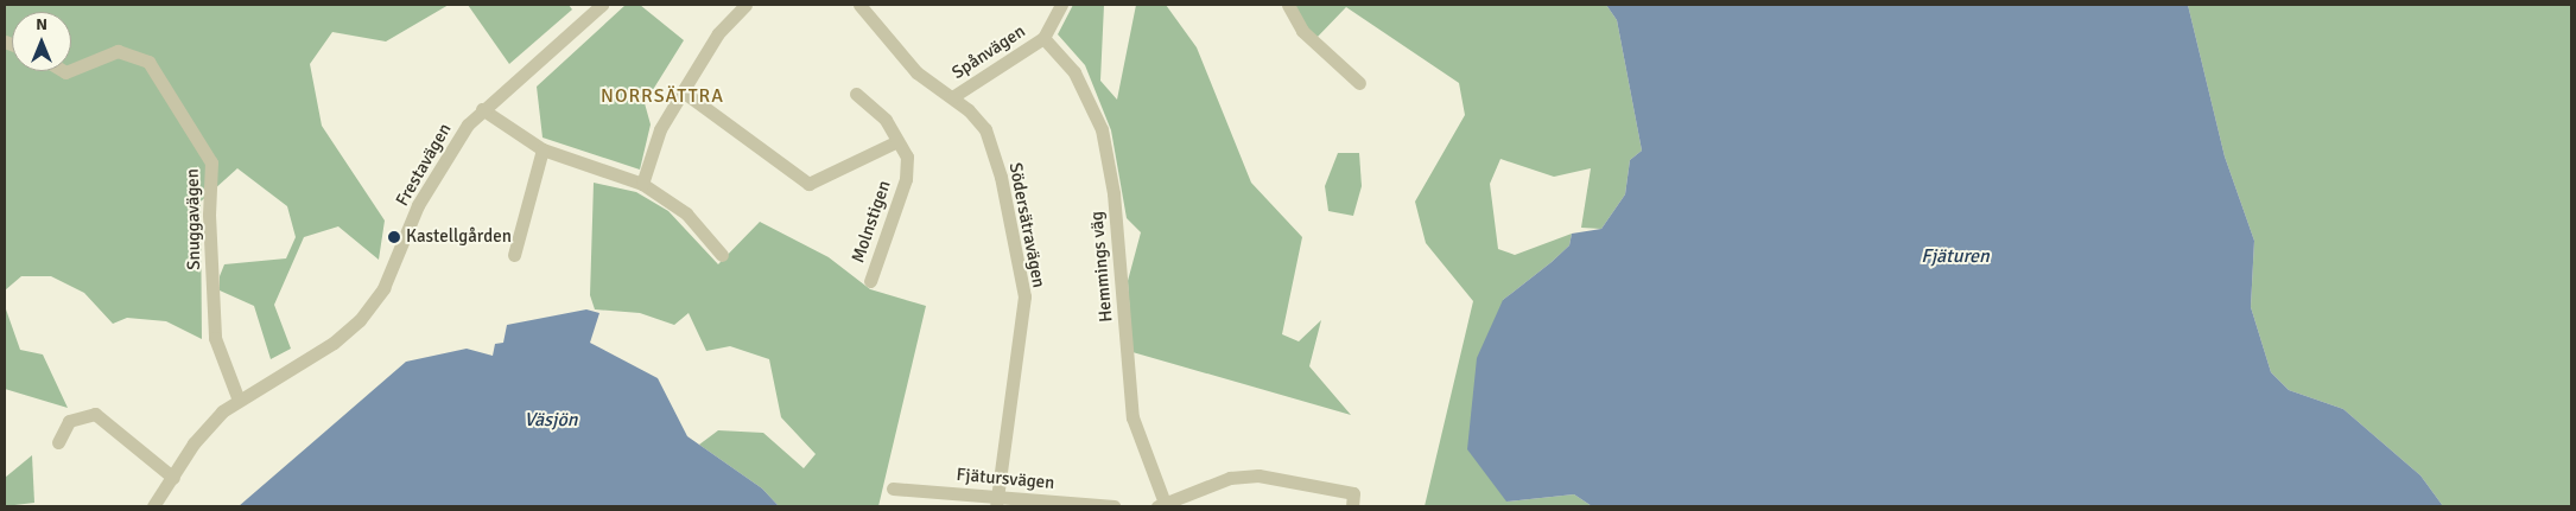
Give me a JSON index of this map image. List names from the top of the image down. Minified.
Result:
{"streets":{"street":["Spånvägen","Frestavägen","Snuggavägen","Molnstigen","Södersätravägen","Hemmings väg","Fjätursvägen"]},"crossings":[["Spånvägen","Södersätravägen"],["Spånvägen","Hemmings väg"],["Frestavägen","Snuggavägen"],["Södersätravägen","Fjätursvägen"]],"districts":["NORRSÄTTRA"],"water":["Fjäturen","Väsjön"],"places":["Kastellgården"],"north":"top"}
